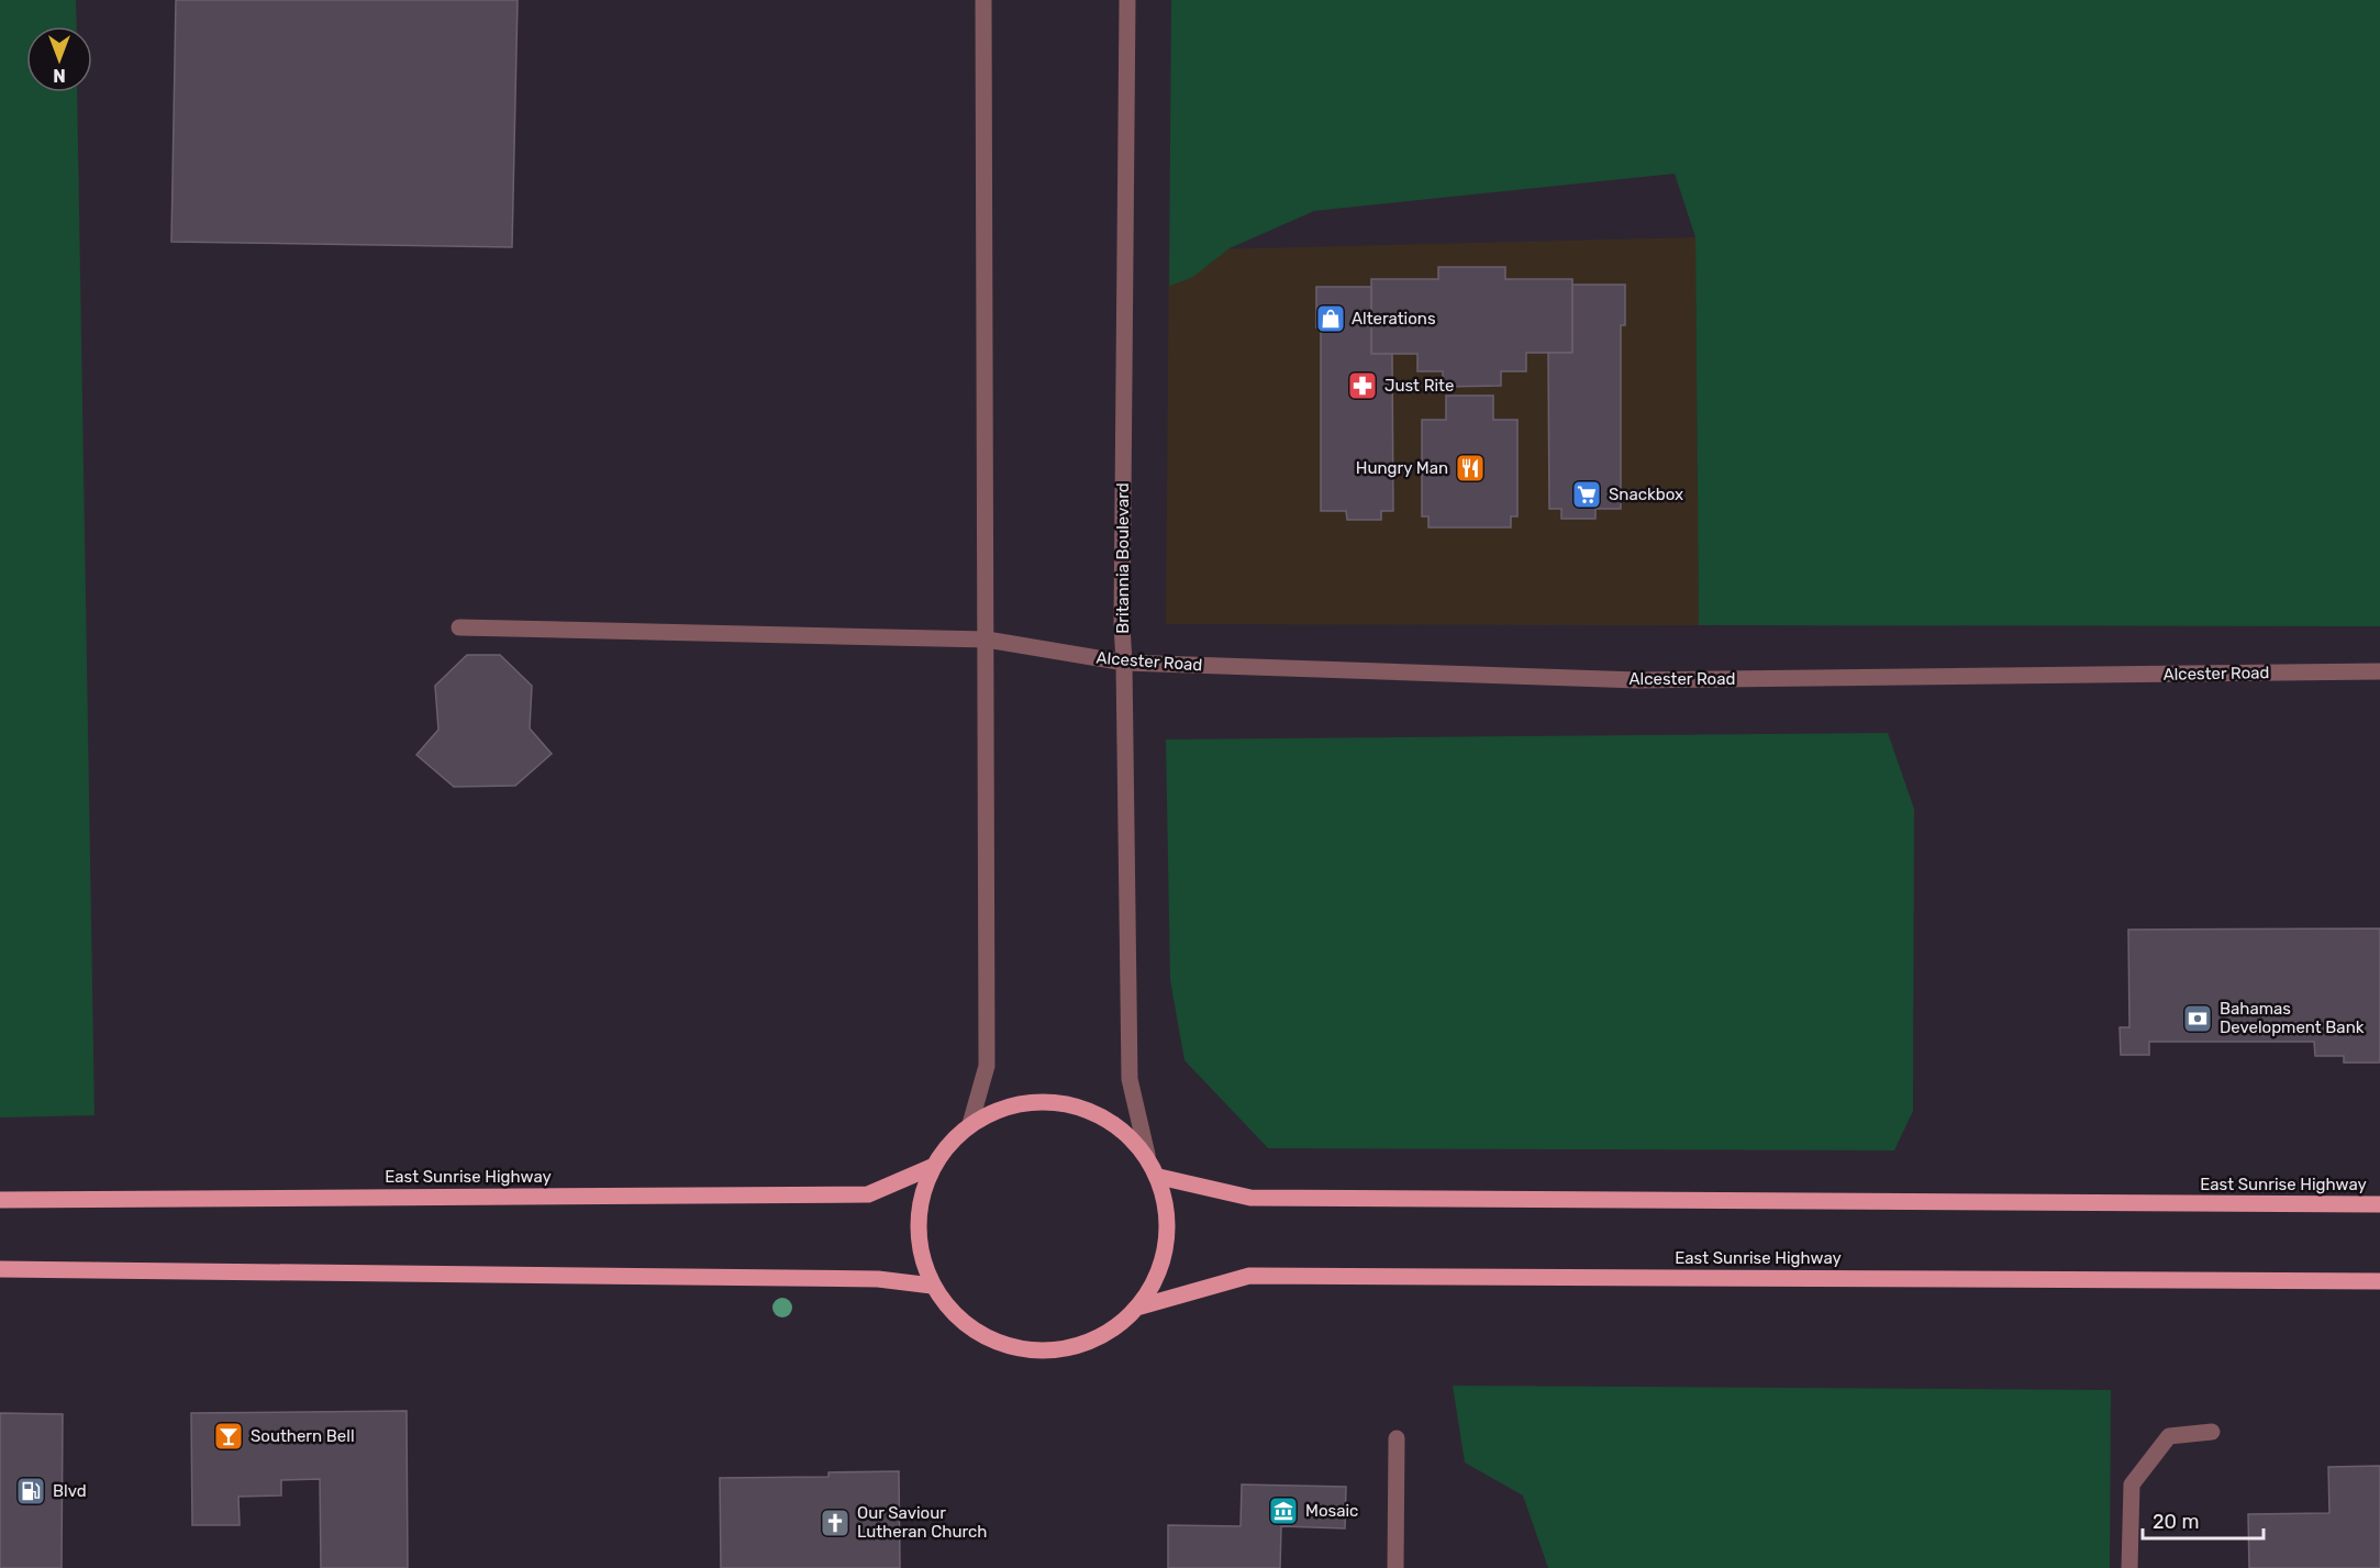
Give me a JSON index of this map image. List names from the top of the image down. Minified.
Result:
{"streets":{"main road":["East Sunrise Highway"],"street":["Britannia Boulevard","Alcester Road"]},"crossings":[["Britannia Boulevard","Alcester Road"]],"places":{"shop":["Alterations"],"pharmacy":["Just Rite"],"restaurant":["Hungry Man"],"supermarket":["Snackbox"],"bank":["Bahamas Development Bank"],"bar":["Southern Bell"],"fuel station":["Blvd"],"museum":["Mosaic"],"church":["Our Saviour Lutheran Church"]},"scale_bar":"20 m","north":"bottom"}
